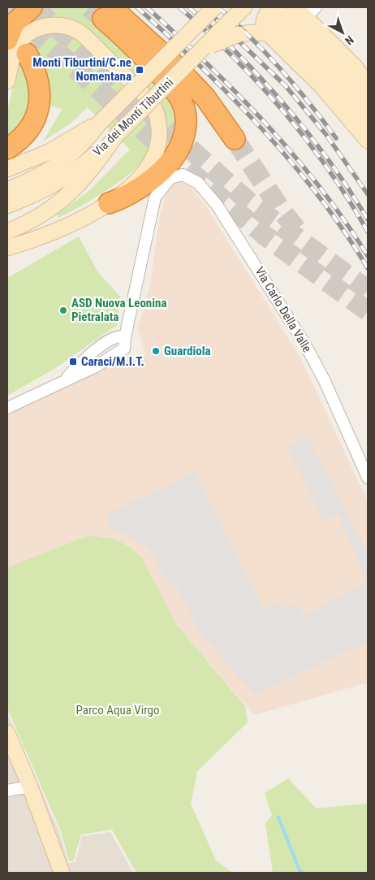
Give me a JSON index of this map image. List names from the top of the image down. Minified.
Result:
{"streets":{"street":["Via dei Monti Tiburtini","Via Carlo Della Valle"]},"parks":["Parco Aqua Virgo"],"places":{"transit":["Monti Tiburtini/C.ne Nomentana","Caraci/M.I.T."],"other":["ASD Nuova Leonina Pietralata","Guardiola"]},"north":"bottom right"}
